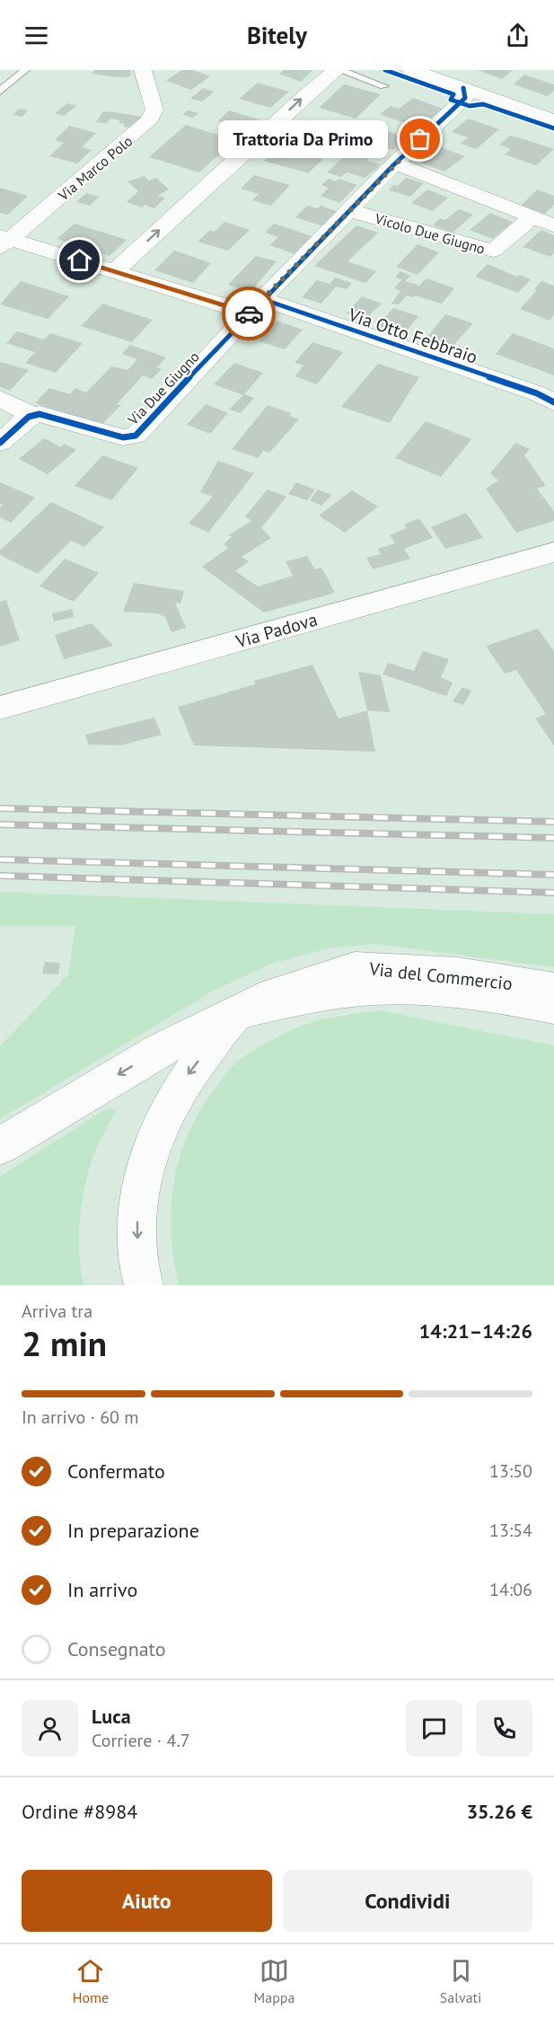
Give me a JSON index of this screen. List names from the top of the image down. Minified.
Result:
{"streets":{"main road":["Via Padova","Via del Commercio"],"street":["Via Marco Polo","Vicolo Due Giugno","Via Otto Febbraio","Via Due Giugno"]},"crossings":[["Via Marco Polo","Via Otto Febbraio"],["Vicolo Due Giugno","Via Due Giugno"],["Via Otto Febbraio","Via Due Giugno"]],"one_way":["Via del Commercio"],"places":["Trattoria Da Primo"],"page":{"header":"Bitely","bubble":"Trattoria Da Primo","heading":["2 min","Arriva tra","14:21–14:26"],"panel":["Luca","Corriere · 4.7","Ordine #8984","35.26 €"],"bar":"In arrivo · 60 m","list":[["Confermato","13:50"],["In preparazione","13:54"],["In arrivo","14:06"],"Consegnato"],"buttons":["Aiuto","Condividi"],"tabs":["Home","Mappa","Salvati"]}}
